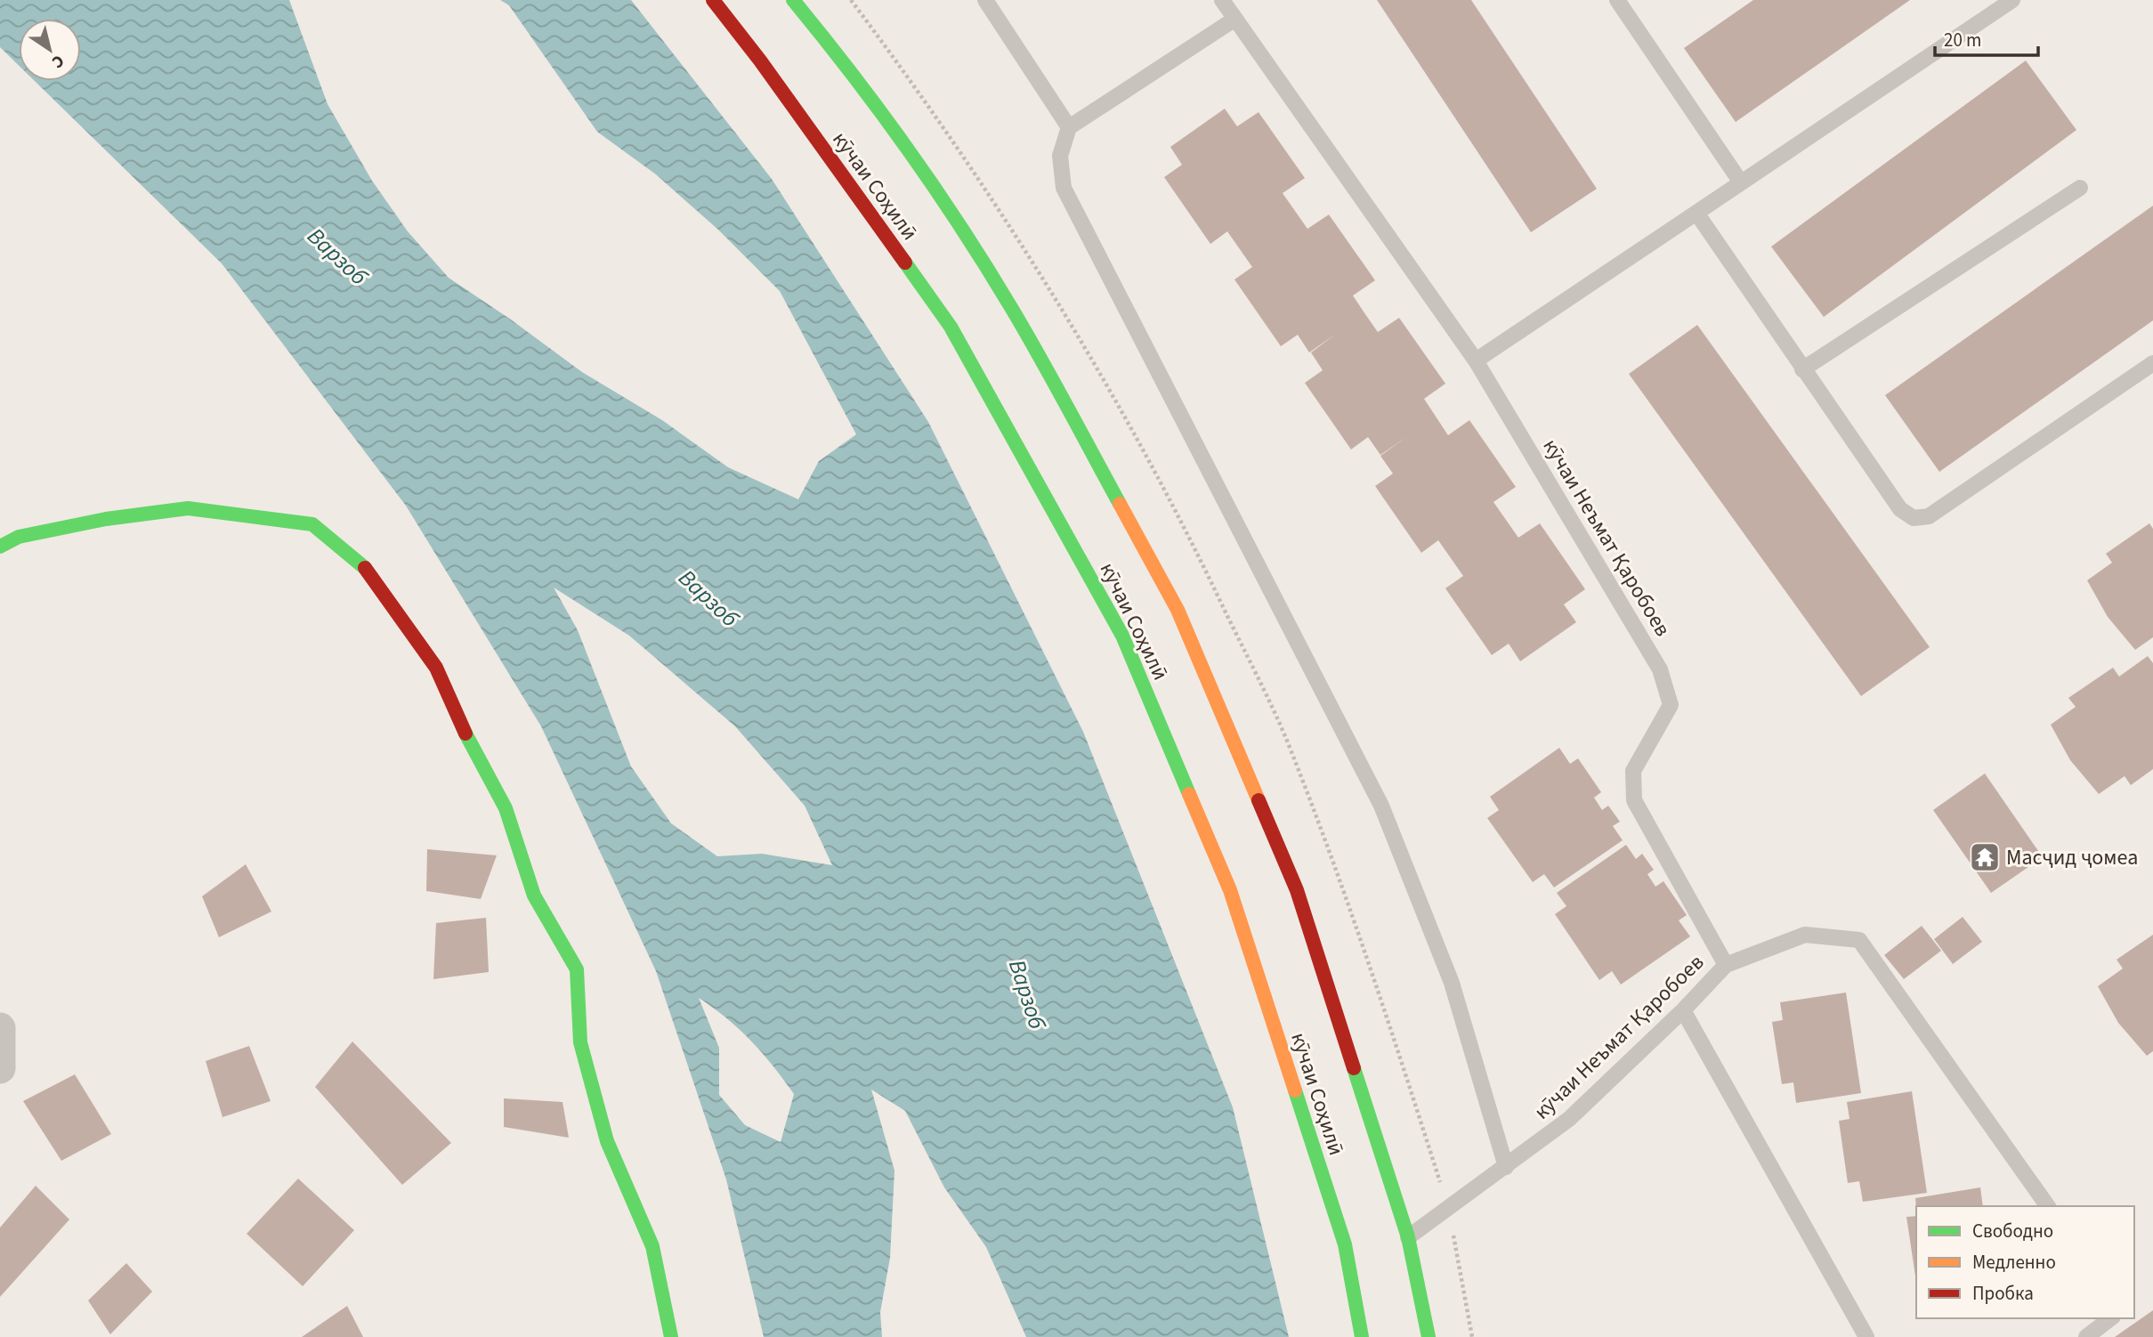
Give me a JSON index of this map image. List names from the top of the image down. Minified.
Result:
{"streets":{"main road":["кӯчаи Соҳилӣ"],"lane":["кӯчаи Неъмат Қаробоев"]},"crossings":[["кӯчаи Соҳилӣ","кӯчаи Неъмат Қаробоев"]],"water":["Варзоб"],"places":{"temple":["Масҷид ҷомеа"]},"legend":["Свободно","Медленно","Пробка"],"scale_bar":"20 m","north":"bottom right"}
